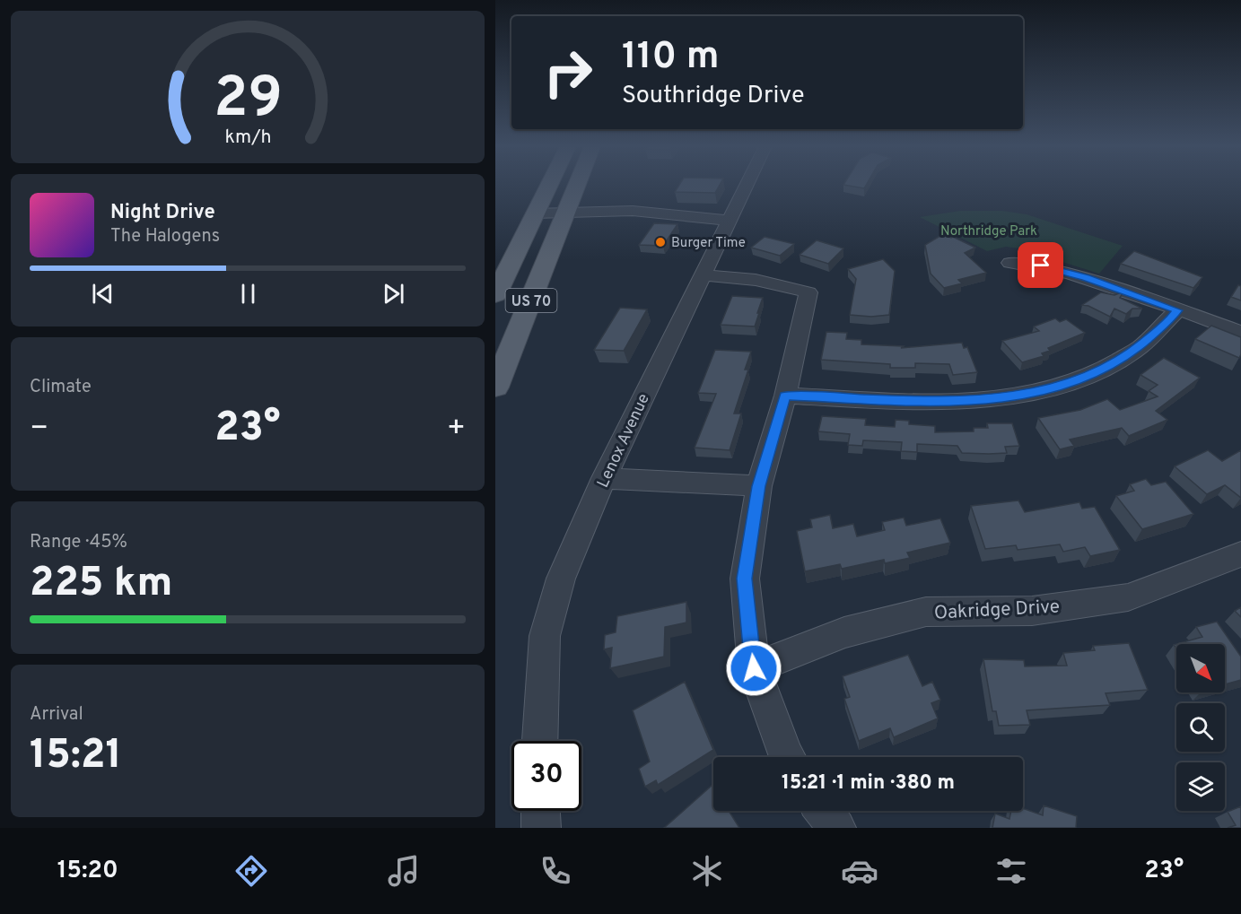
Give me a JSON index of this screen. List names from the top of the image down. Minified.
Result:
{"streets":{"main road":["US 70"],"street":["Lenox Avenue","Oakridge Drive"]},"parks":["Northridge Park"],"places":["Burger Time"],"north":"bottom right","page":{"turn":["110 m","Southridge Drive"],"song":["Night Drive","The Halogens"],"tile":["Climate",["Range · 45%","225 km"],["Arrival","15:21"]],"heat":["−","23°","+"],"limit":"30","trip":"15:21 · 1 min · 380 m","tabs":["15:20","23°"],"gauge":["29","km/h"]}}
